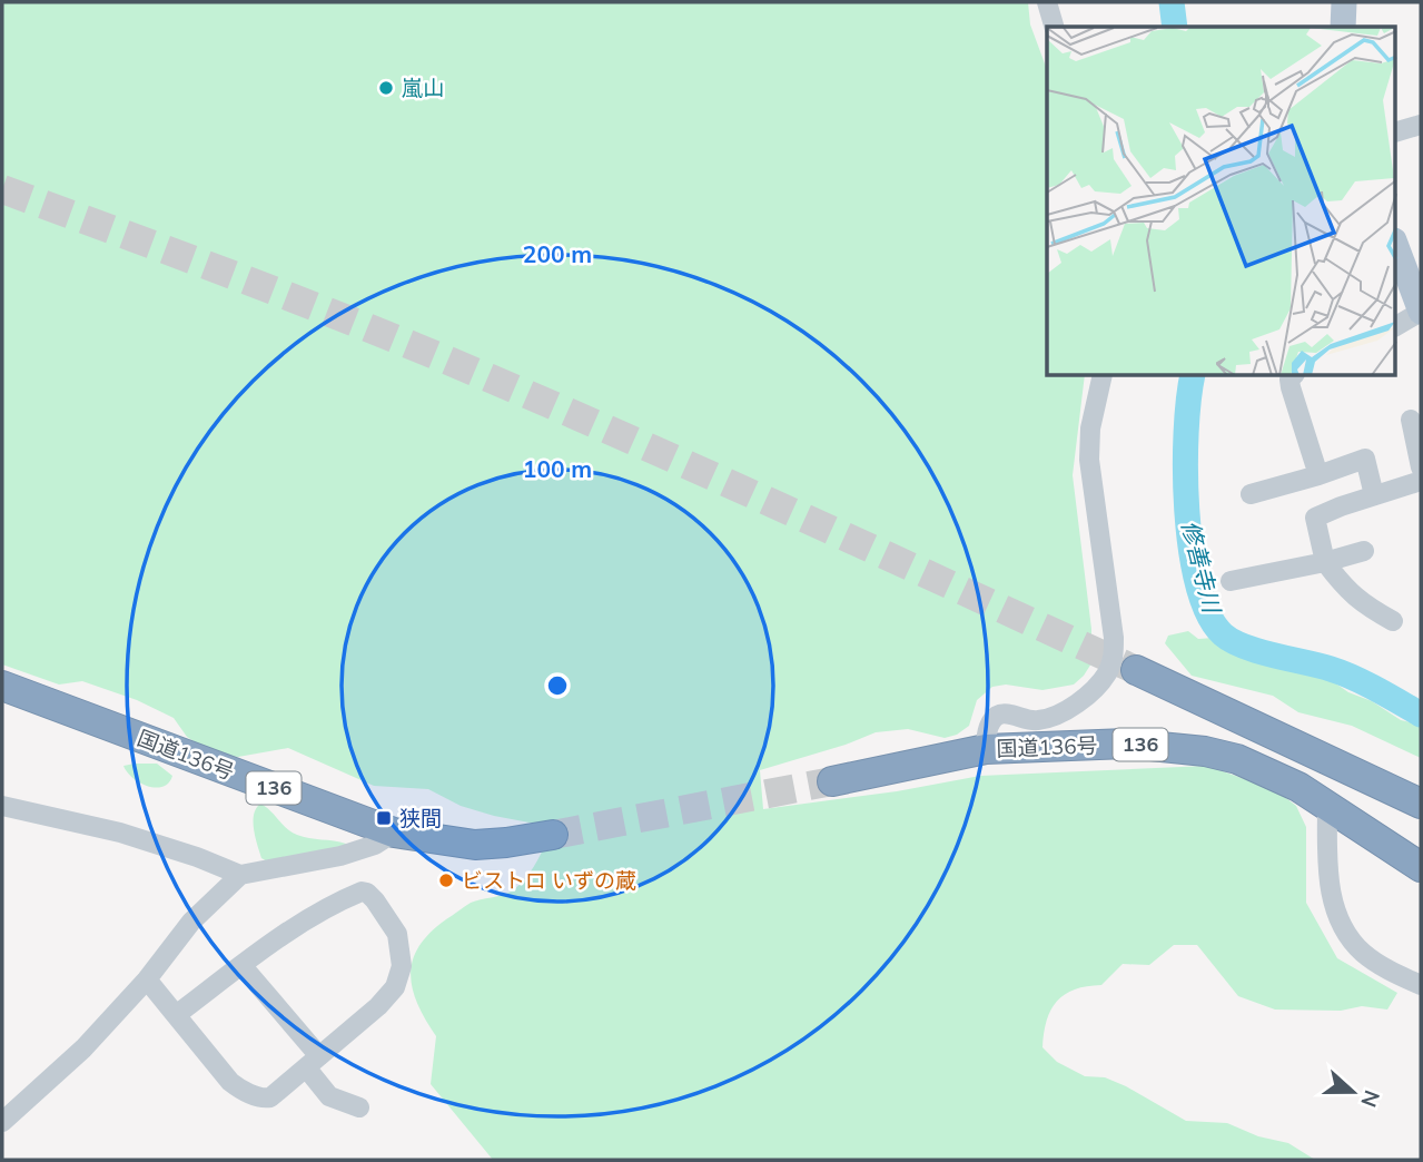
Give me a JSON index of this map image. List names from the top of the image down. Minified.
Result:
{"streets":{"highway":["136","国道136号"]},"water":["修善寺川"],"places":{"other":["嵐山","ビストロ いずの蔵"],"transit":["狭間"]},"north":"right","rings":["200 m","100 m"]}
